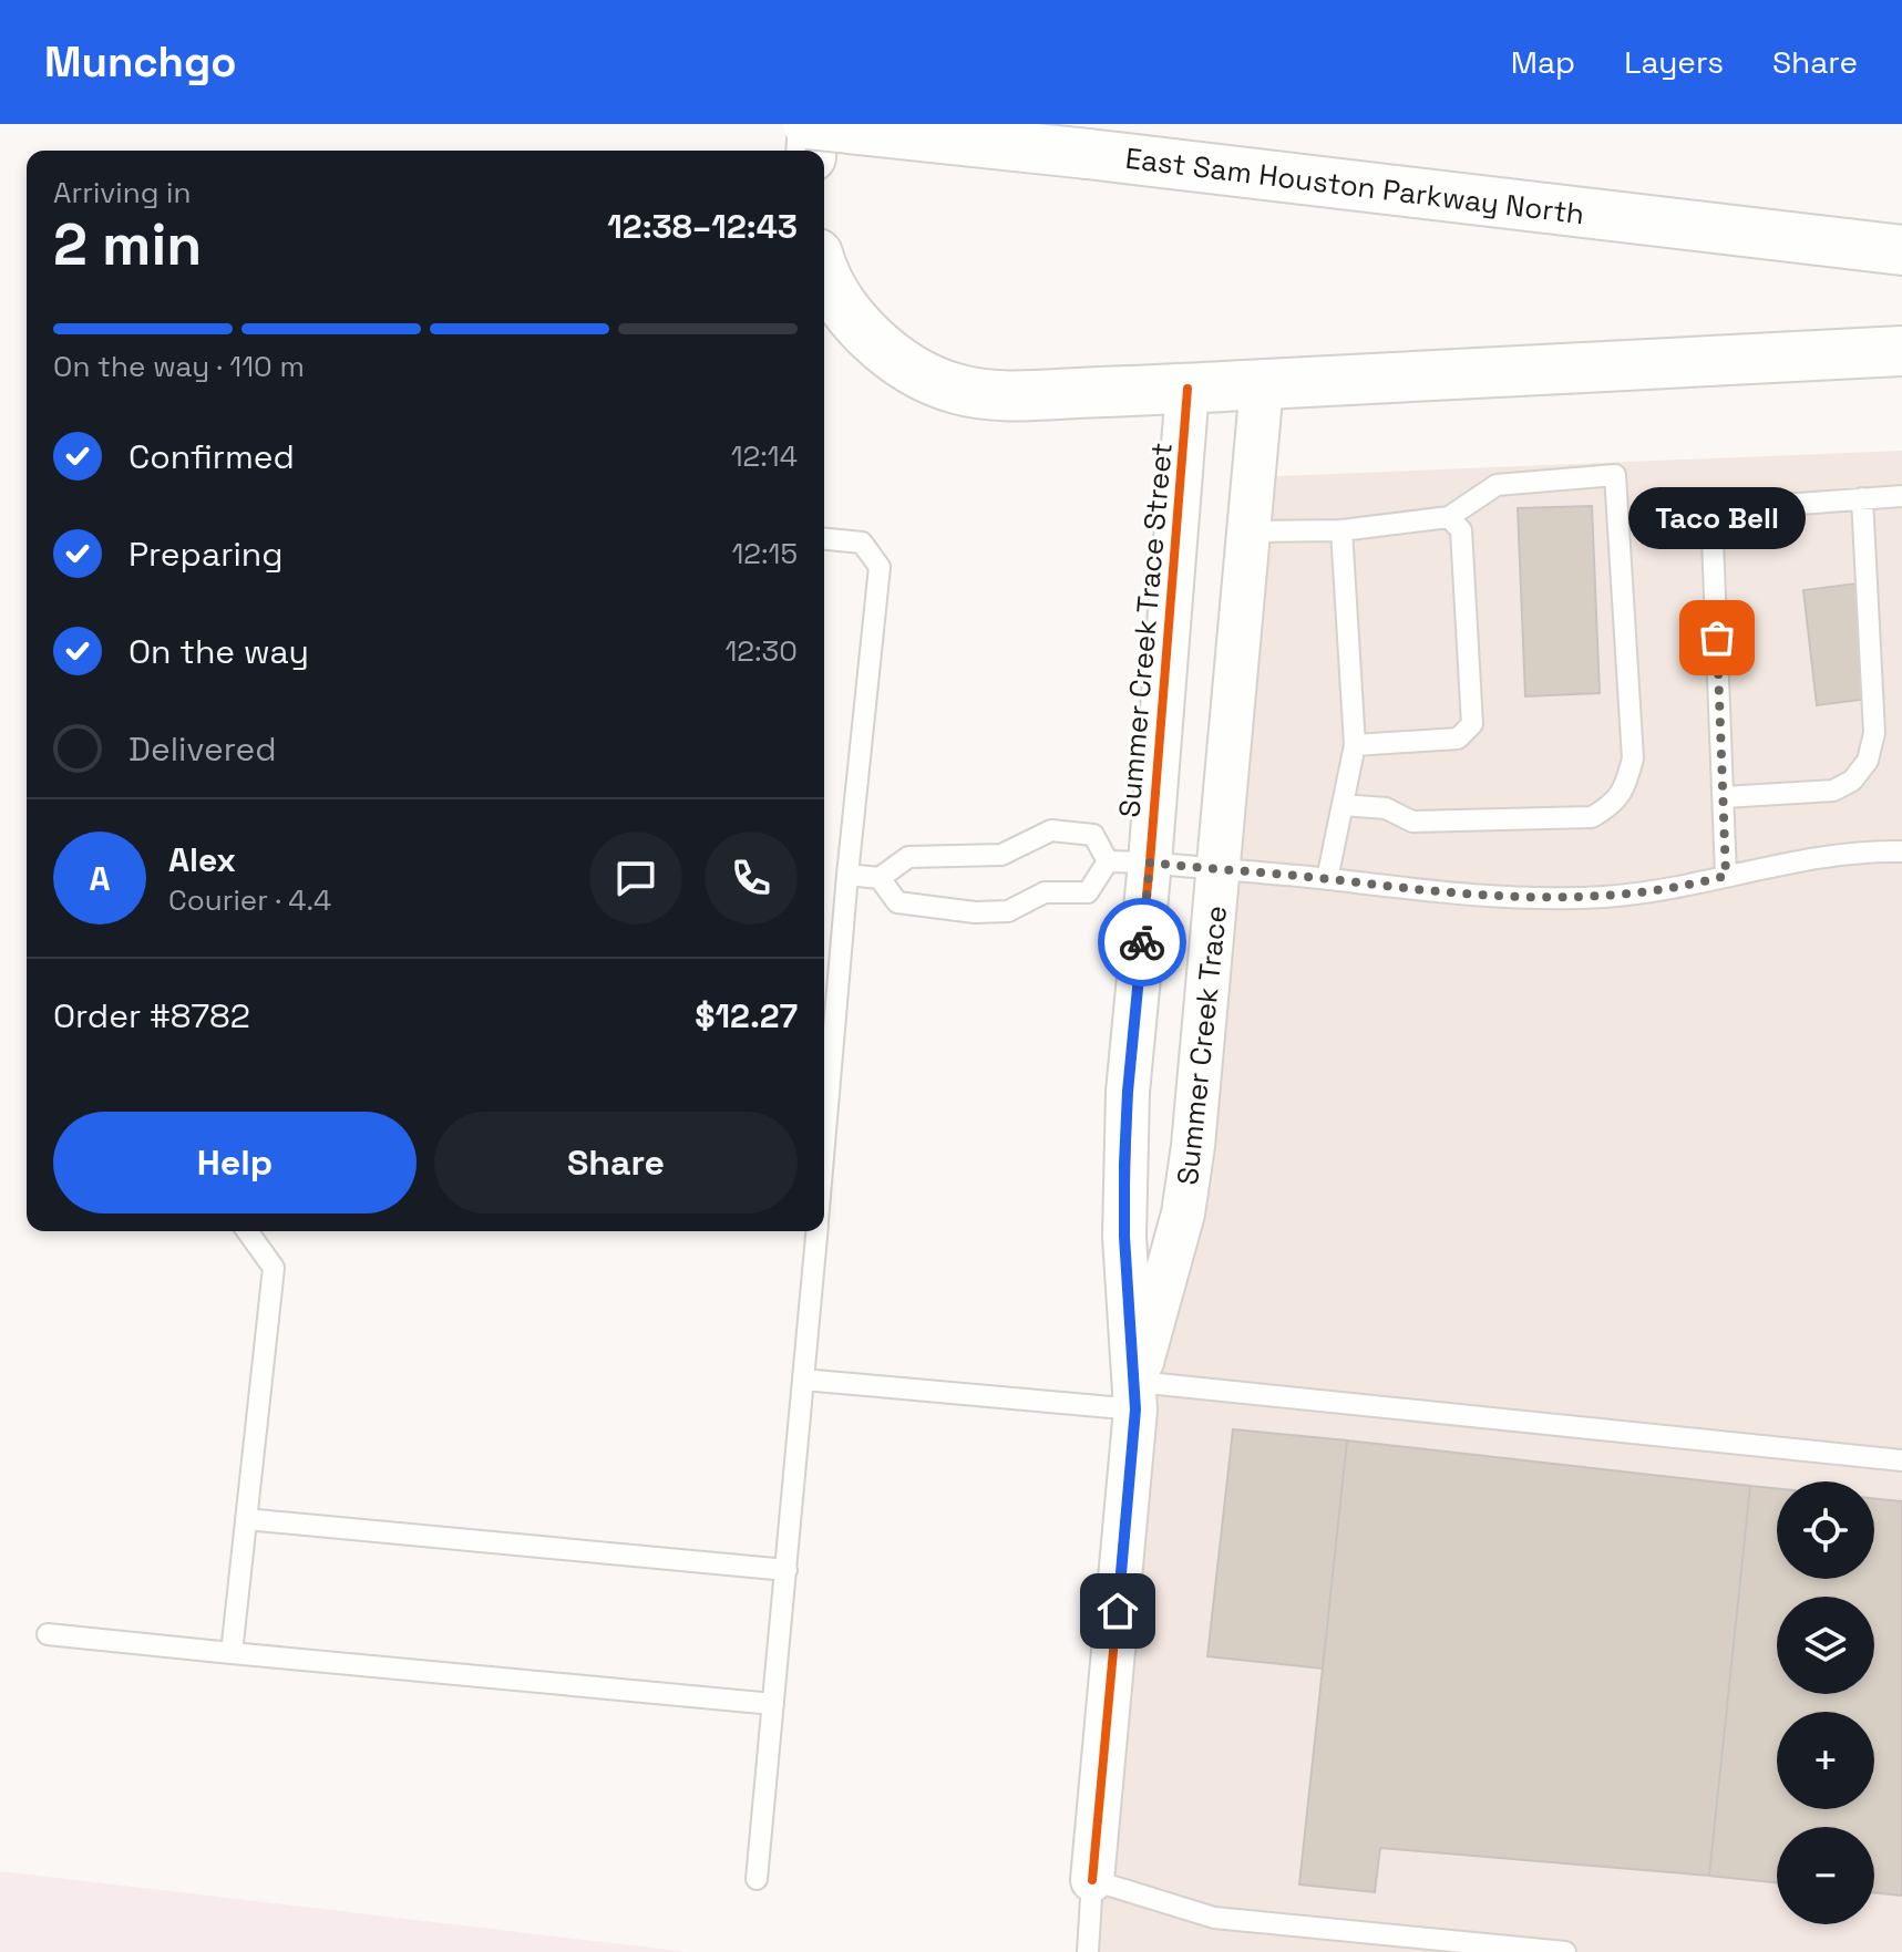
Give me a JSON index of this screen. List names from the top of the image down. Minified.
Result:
{"streets":{"main road":["East Sam Houston Parkway North"],"street":["Summer Creek Trace Street","Summer Creek Trace"]},"crossings":[["Summer Creek Trace Street","Summer Creek Trace"]],"places":["Taco Bell"],"page":{"header":"Munchgo","nav":["Map","Layers","Share"],"heading":["2 min","Arriving in","12:38–12:43"],"panel":["Alex","Courier · 4.4","Order #8782","$12.27"],"bar":"On the way · 110 m","list":[["Confirmed","12:14"],["Preparing","12:15"],["On the way","12:30"],"Delivered"],"bubble":"Taco Bell","round":"A","buttons":["Help","Share"],"map_buttons":["+","−"]}}
